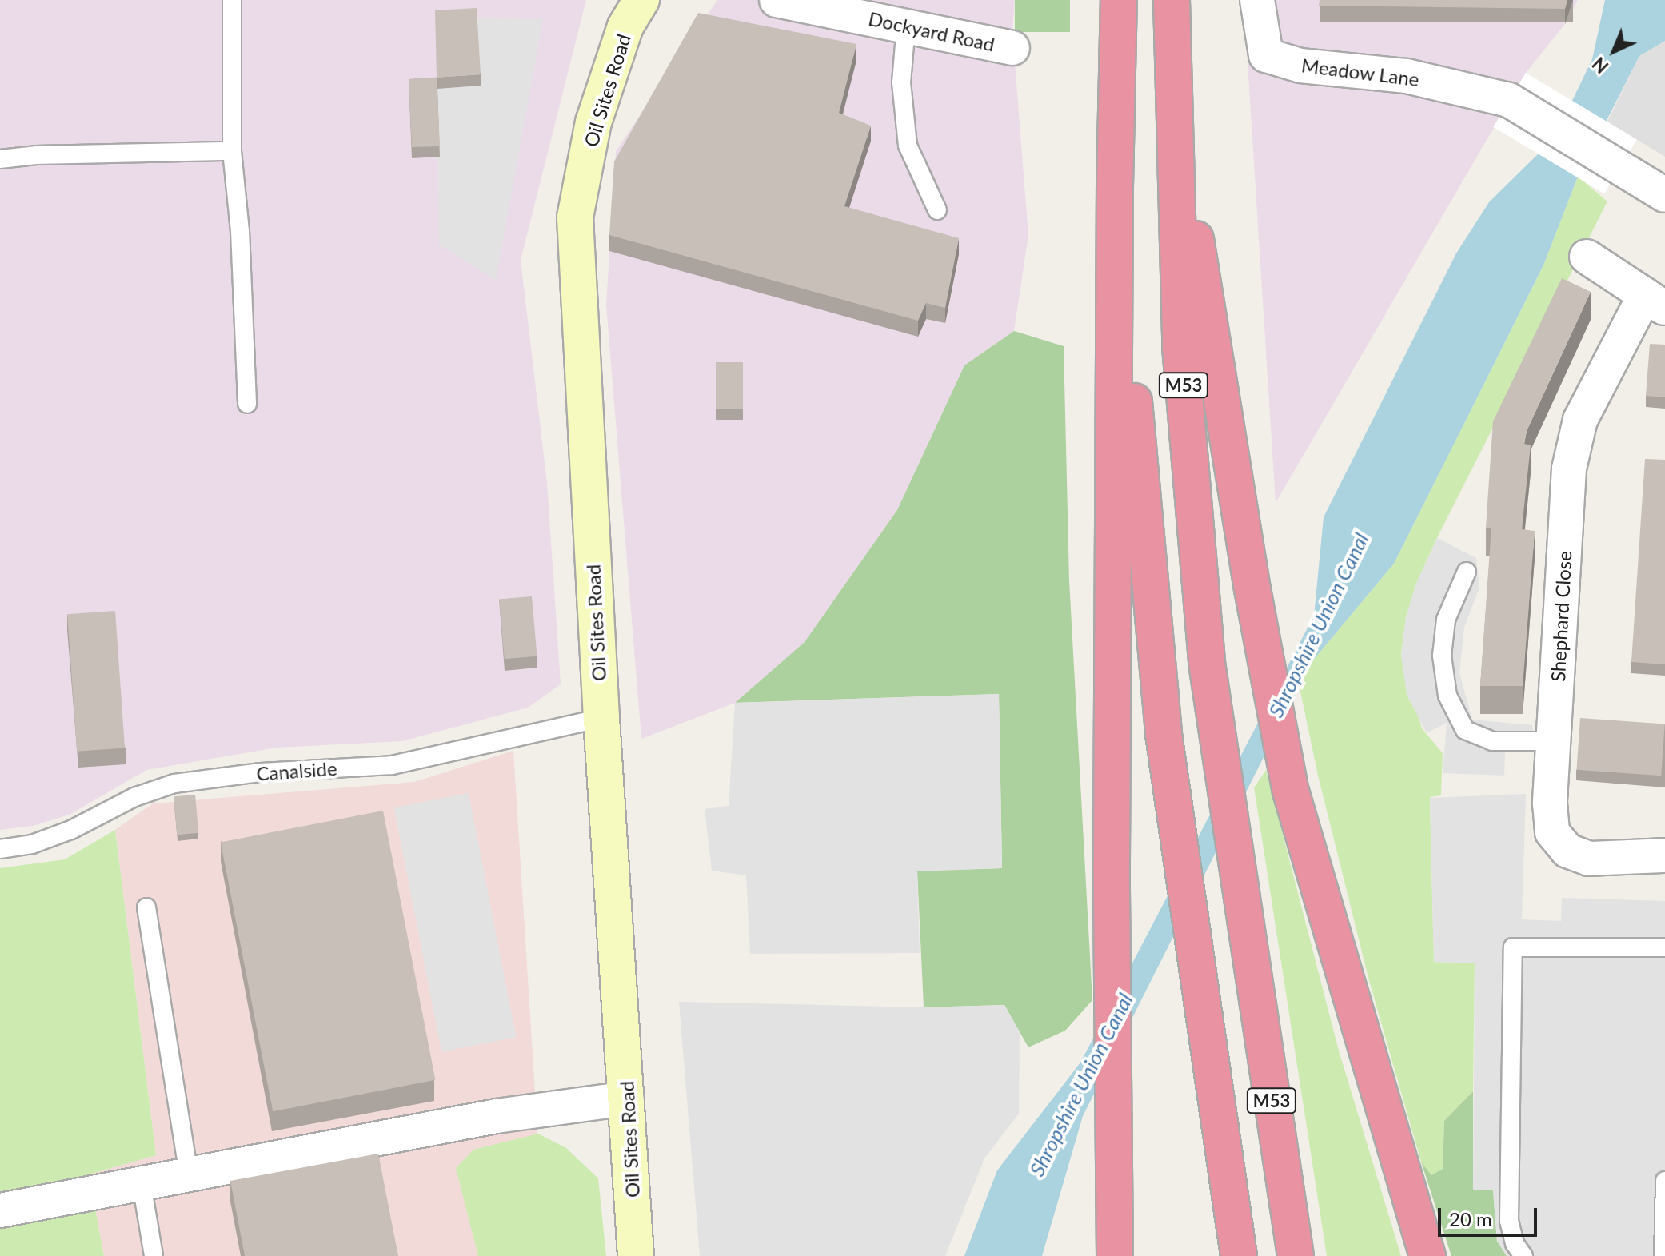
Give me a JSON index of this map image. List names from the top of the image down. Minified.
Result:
{"streets":{"highway":["M53"],"street":["Dockyard Road","Meadow Lane","Oil Sites Road","Shephard Close"],"lane":["Canalside"]},"crossings":[["Oil Sites Road","Canalside"]],"water":["Shropshire Union Canal"],"scale_bar":"20 m","north":"bottom left"}
